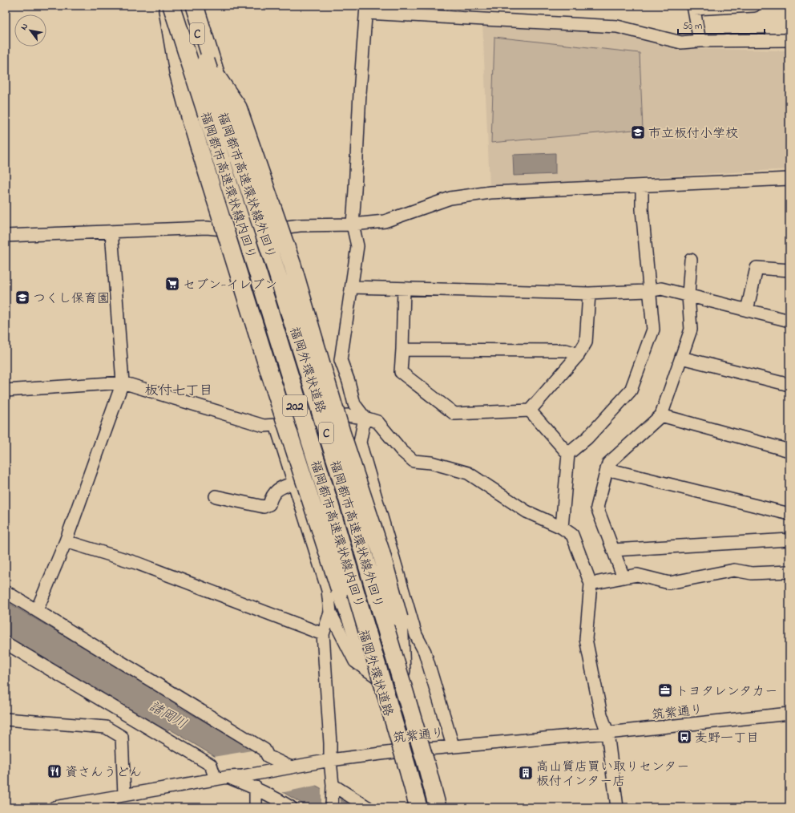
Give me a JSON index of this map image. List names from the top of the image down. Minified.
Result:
{"streets":{"highway":["C","福岡都市高速環状線内回り","福岡都市高速環状線外回り","福岡外環状道路","202"],"street":["筑紫通り"]},"crossings":[["福岡都市高速環状線内回り","福岡外環状道路"],["福岡外環状道路","筑紫通り"]],"districts":["板付七丁目"],"water":["諸岡川"],"places":{"school or university":["市立板付小学校","つくし保育園"],"supermarket":["セブン-イレブン"],"office":["トヨタレンタカー"],"bus stop":["麦野一丁目"],"restaurant":["資さんうどん"],"building":["高山質店買い取りセンター 板付インター店"]},"scale_bar":"50 m","north":"top left"}
